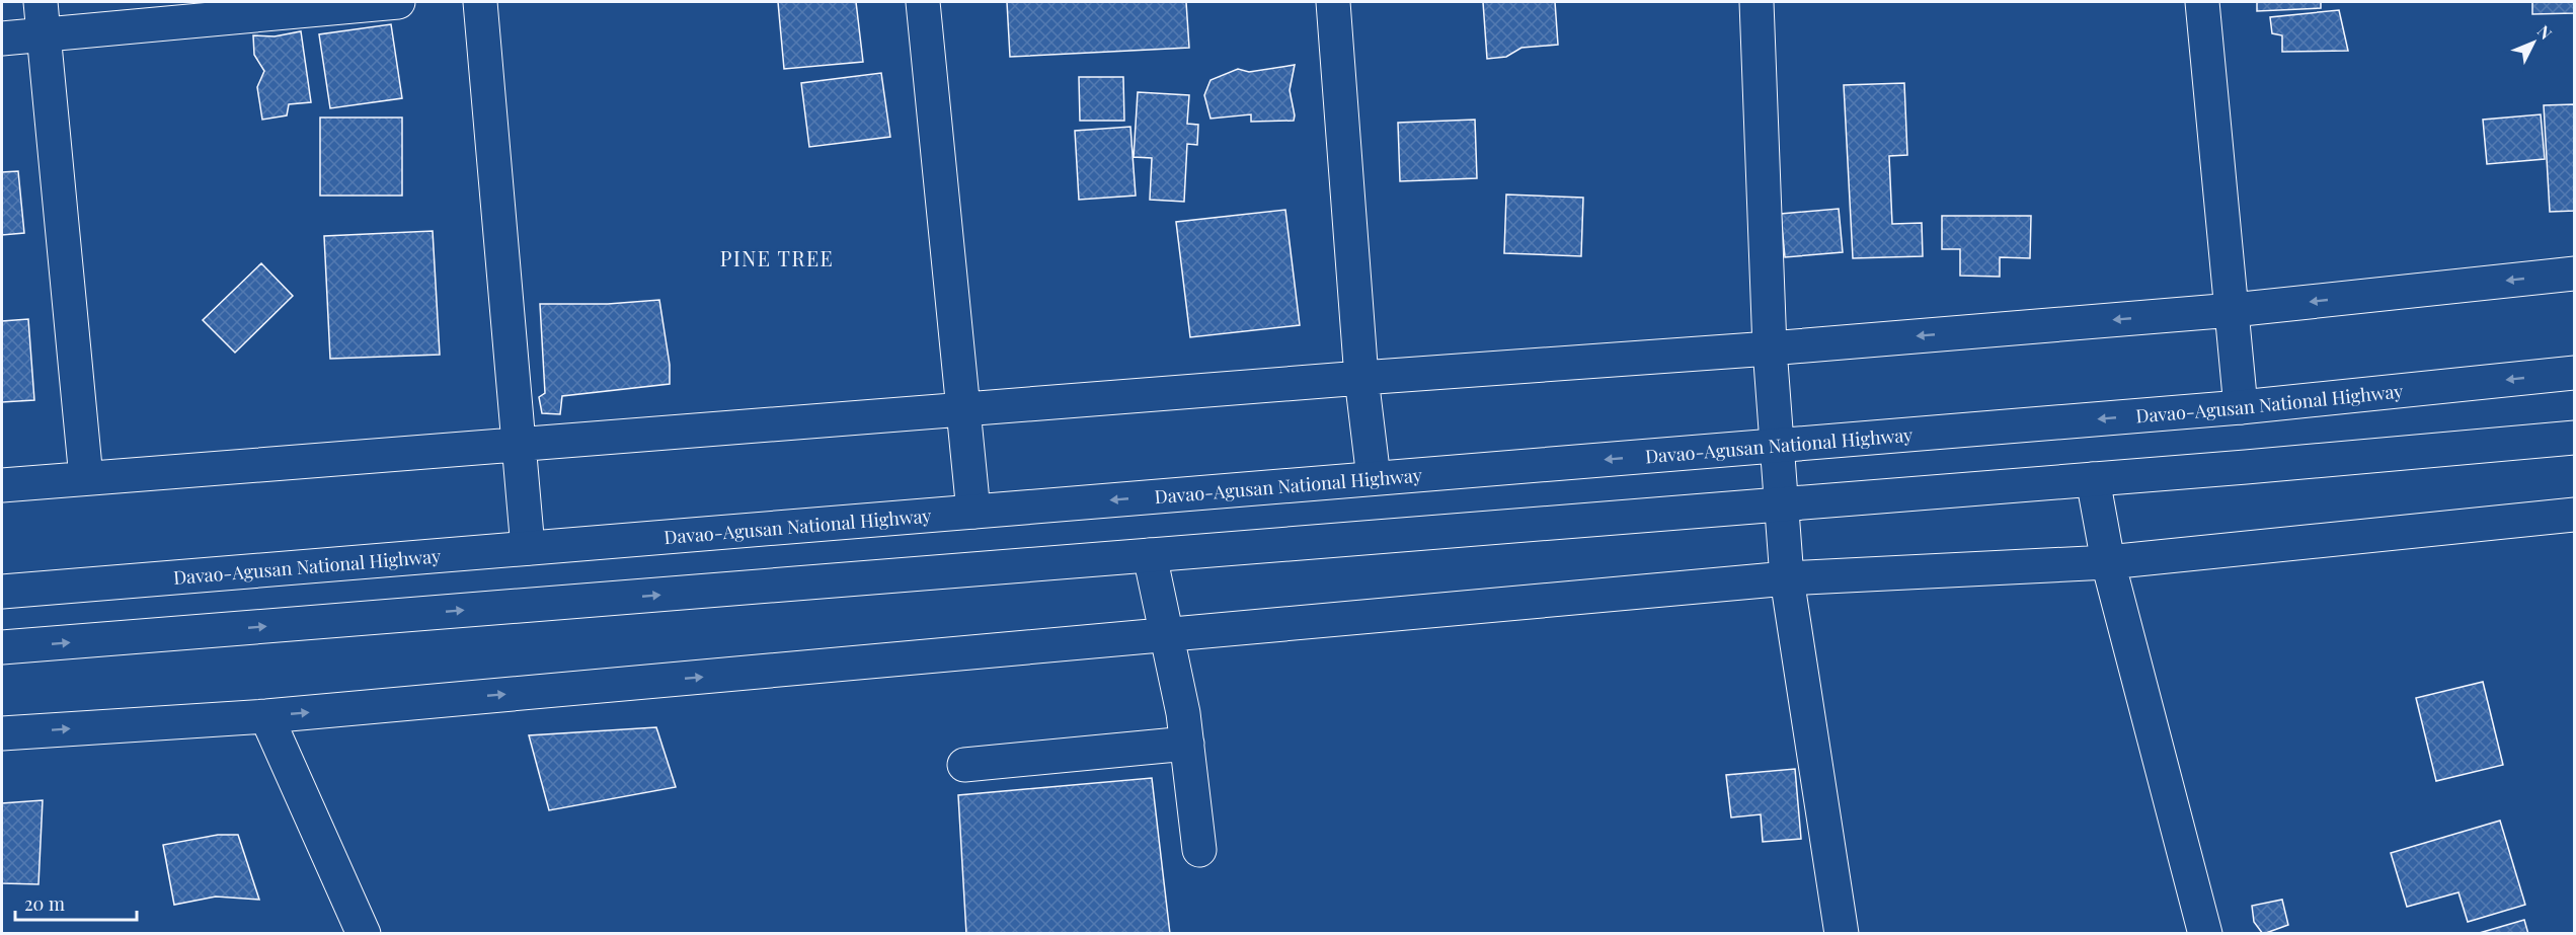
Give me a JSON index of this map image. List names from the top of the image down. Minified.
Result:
{"streets":{"main road":["Davao-Agusan National Highway"]},"districts":["PINE TREE"],"scale_bar":"20 m","north":"top right"}
